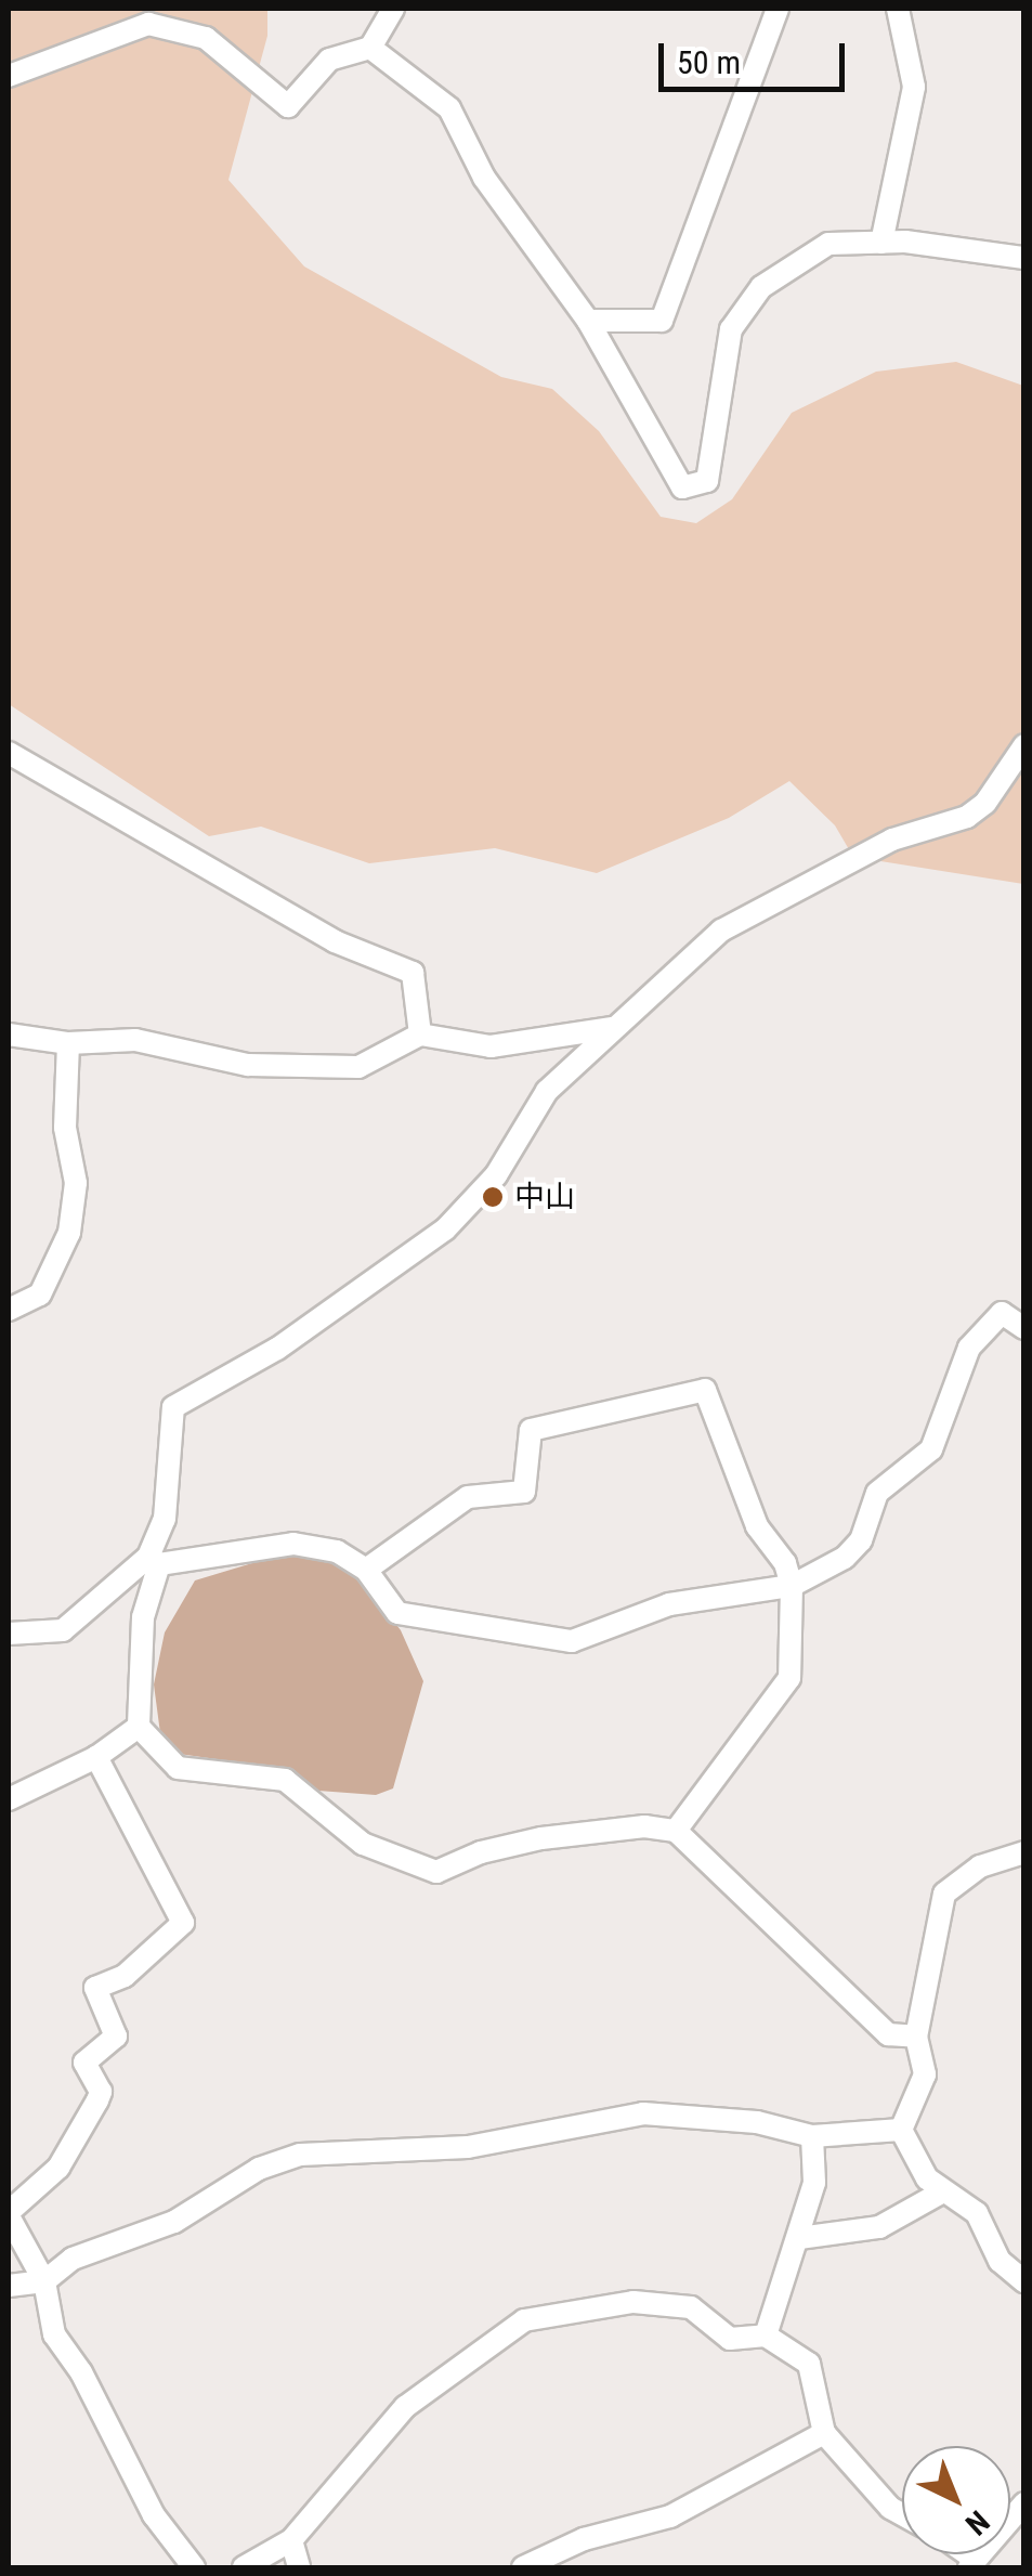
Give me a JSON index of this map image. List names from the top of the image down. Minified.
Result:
{"places":["中山"],"scale_bar":"50 m","north":"bottom right"}
